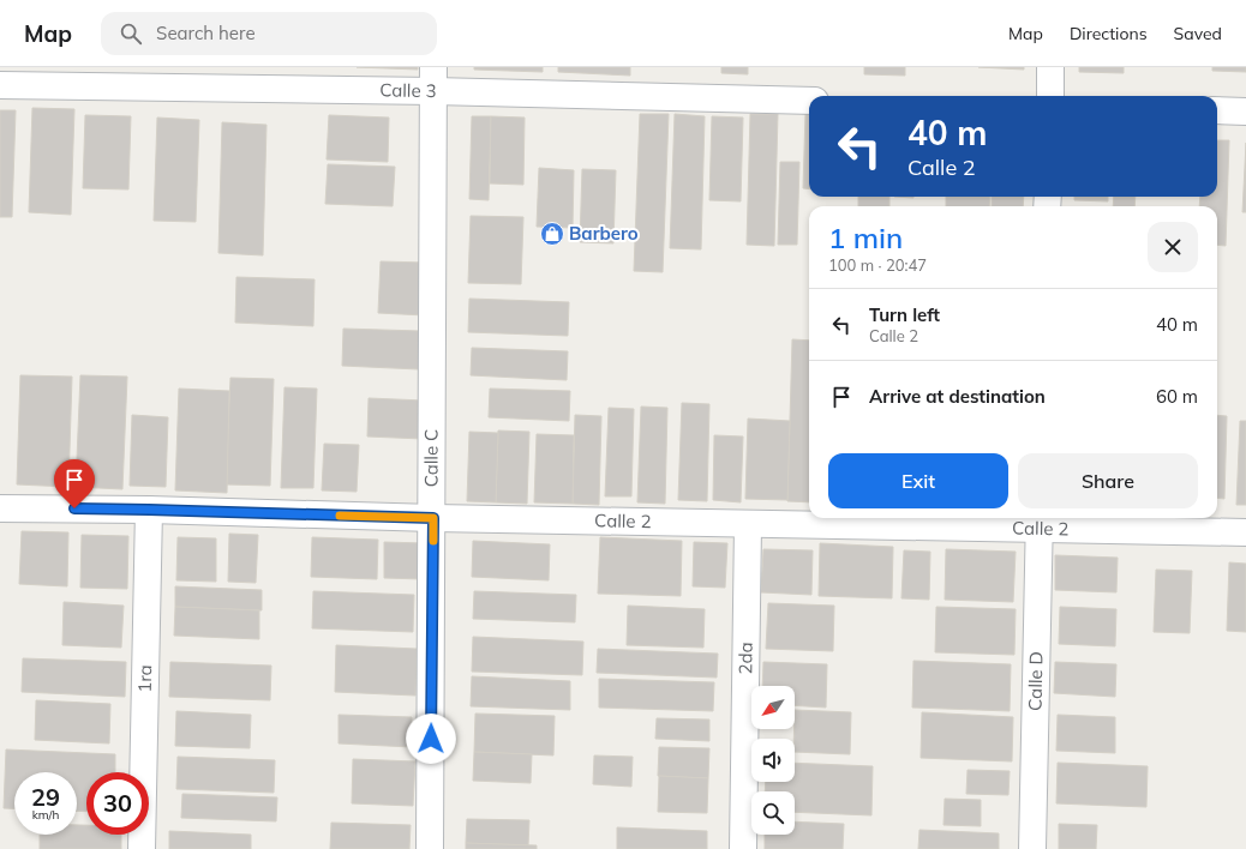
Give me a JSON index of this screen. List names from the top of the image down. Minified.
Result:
{"streets":{"street":["Calle 3","Calle C","Calle 2","2da","1ra","Calle D"]},"crossings":[["Calle 3","Calle C"],["Calle C","Calle 2"],["Calle 2","2da"],["Calle 2","1ra"],["Calle 2","Calle D"]],"places":{"shop":["Barbero"]},"north":"bottom left","page":{"header":"Map","search":"Search here","nav":["Map","Directions","Saved"],"turn":["40 m","Calle 2"],"heading":["1 min","100 m · 20:47"],"list":[{"name":"Turn left","note":"Calle 2","value":"40 m"},{"name":"Arrive at destination","value":"60 m"}],"buttons":["Exit","Share"],"speed":"29 km/h","limit":"30"}}
